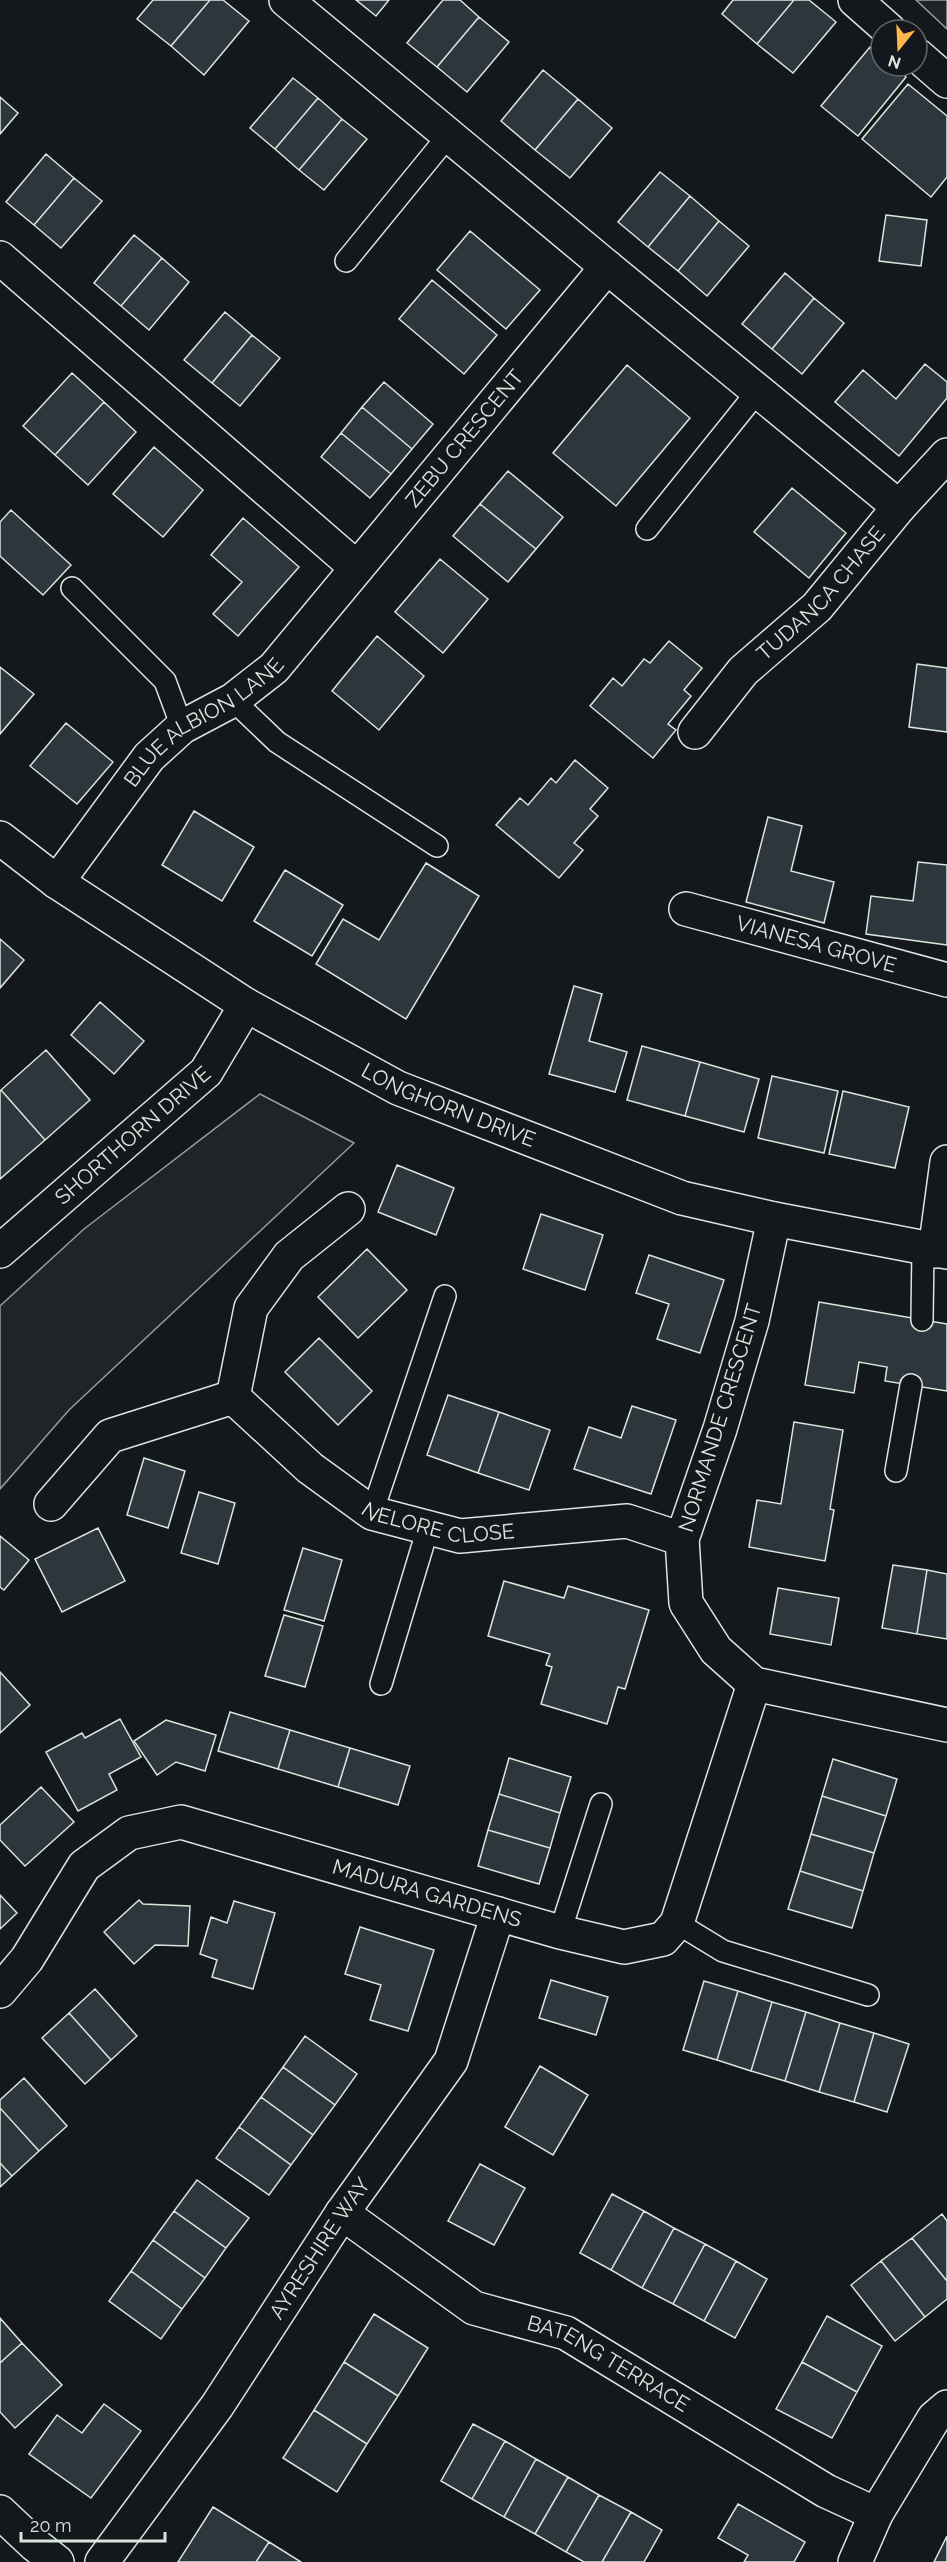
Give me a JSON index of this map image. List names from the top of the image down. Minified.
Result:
{"streets":{"street":["ZEBU CRESCENT","TUDANCA CHASE","BLUE ALBION LANE","VIANESA GROVE","LONGHORN DRIVE","SHORTHORN DRIVE","NORMANDE CRESCENT","NELORE CLOSE","MADURA GARDENS","AYRESHIRE WAY","BATENG TERRACE"]},"crossings":[["ZEBU CRESCENT","BLUE ALBION LANE"],["BLUE ALBION LANE","LONGHORN DRIVE"],["LONGHORN DRIVE","SHORTHORN DRIVE"],["LONGHORN DRIVE","NORMANDE CRESCENT"],["NORMANDE CRESCENT","NELORE CLOSE"],["MADURA GARDENS","AYRESHIRE WAY"],["AYRESHIRE WAY","BATENG TERRACE"]],"scale_bar":"20 m","north":"bottom"}
